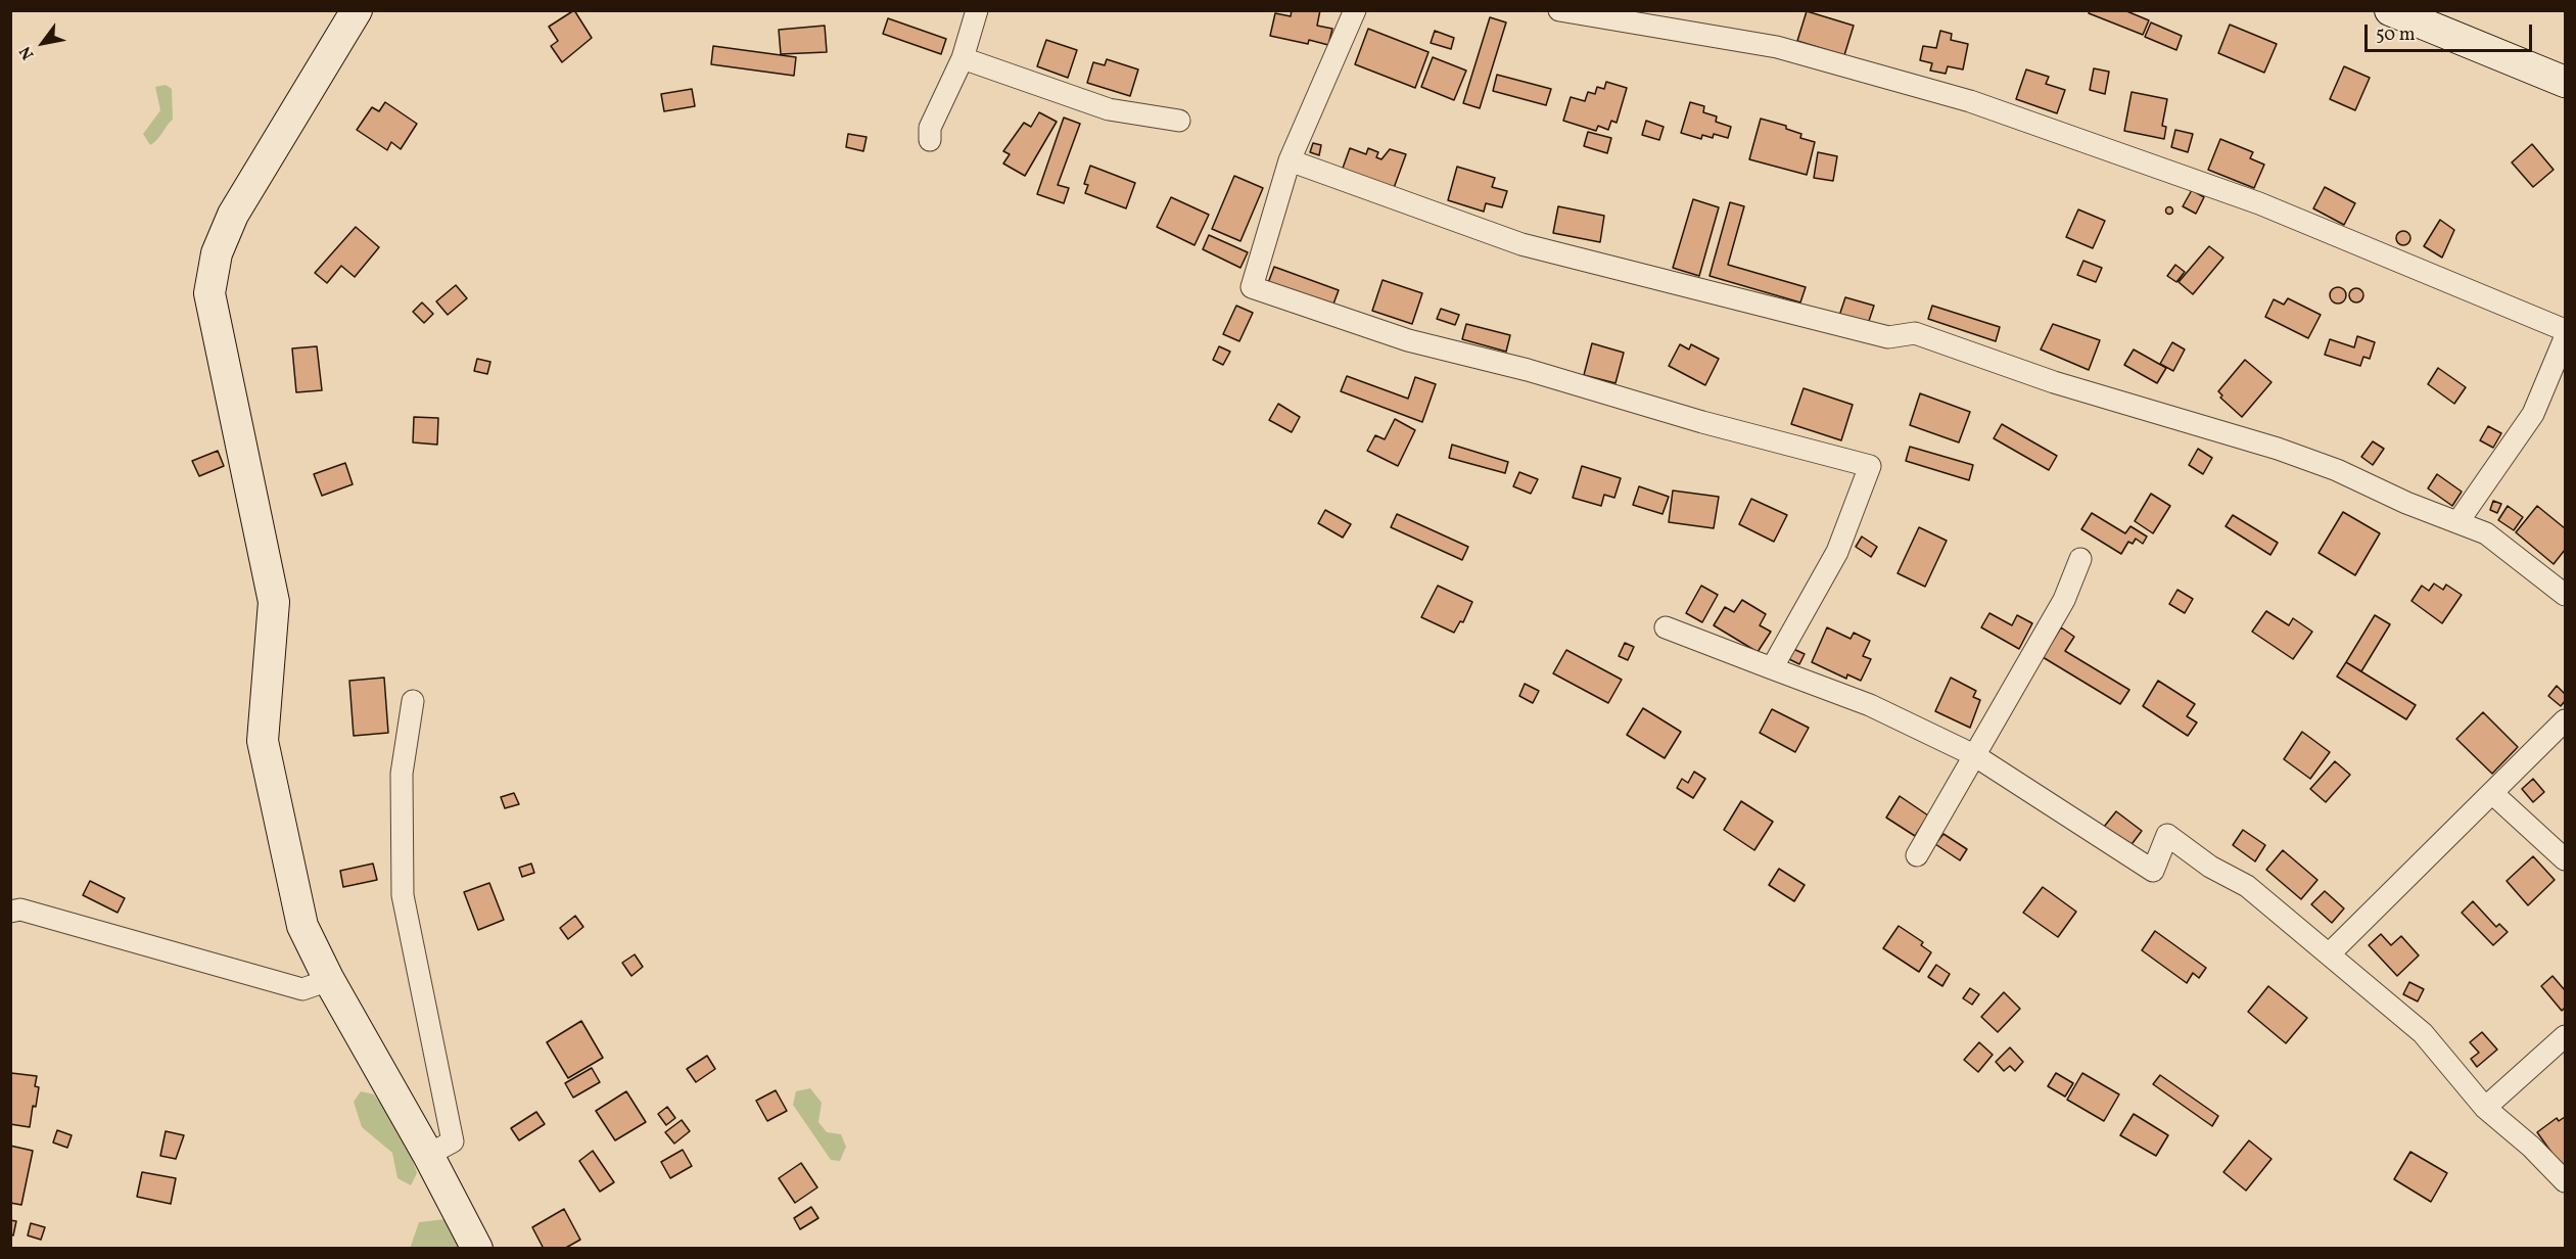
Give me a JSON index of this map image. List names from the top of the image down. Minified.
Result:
{"scale_bar":"50 m","north":"bottom left"}
